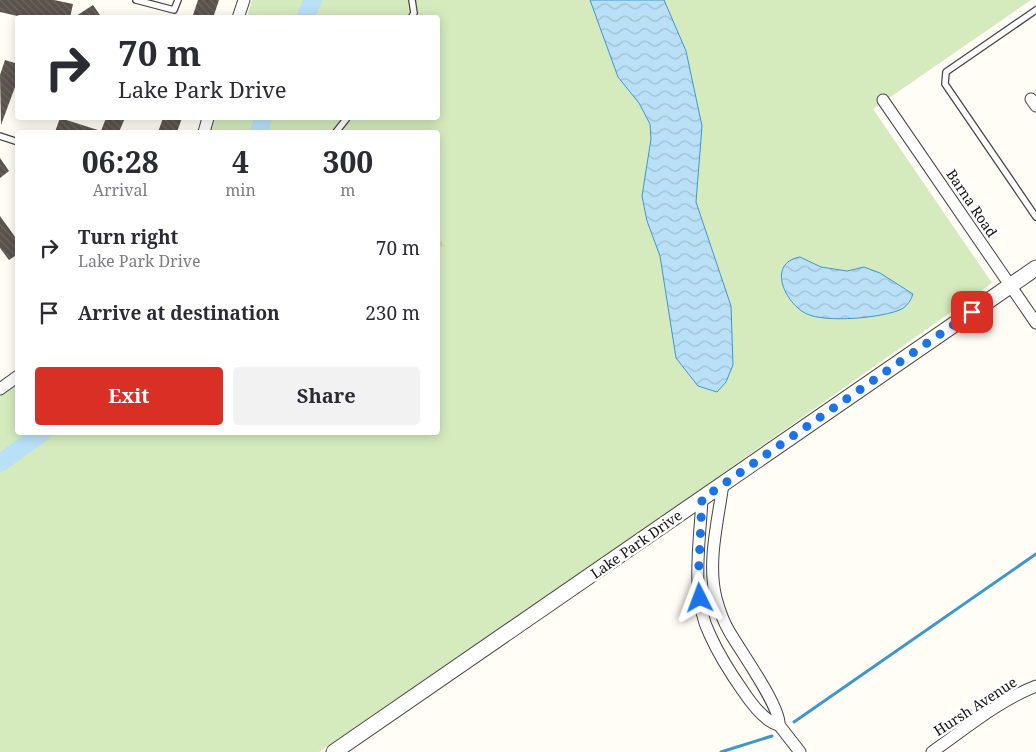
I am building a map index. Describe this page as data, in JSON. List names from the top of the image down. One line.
{"streets":{"street":["Barna Road","Lake Park Drive","Hursh Avenue"]},"crossings":[["Barna Road","Lake Park Drive"]],"page":{"turn":["70 m","Lake Park Drive"],"eta":["06:28","Arrival","4","min","300","m"],"list":[{"name":"Turn right","note":"Lake Park Drive","value":"70 m"},{"name":"Arrive at destination","value":"230 m"}],"buttons":["Exit","Share"]}}
